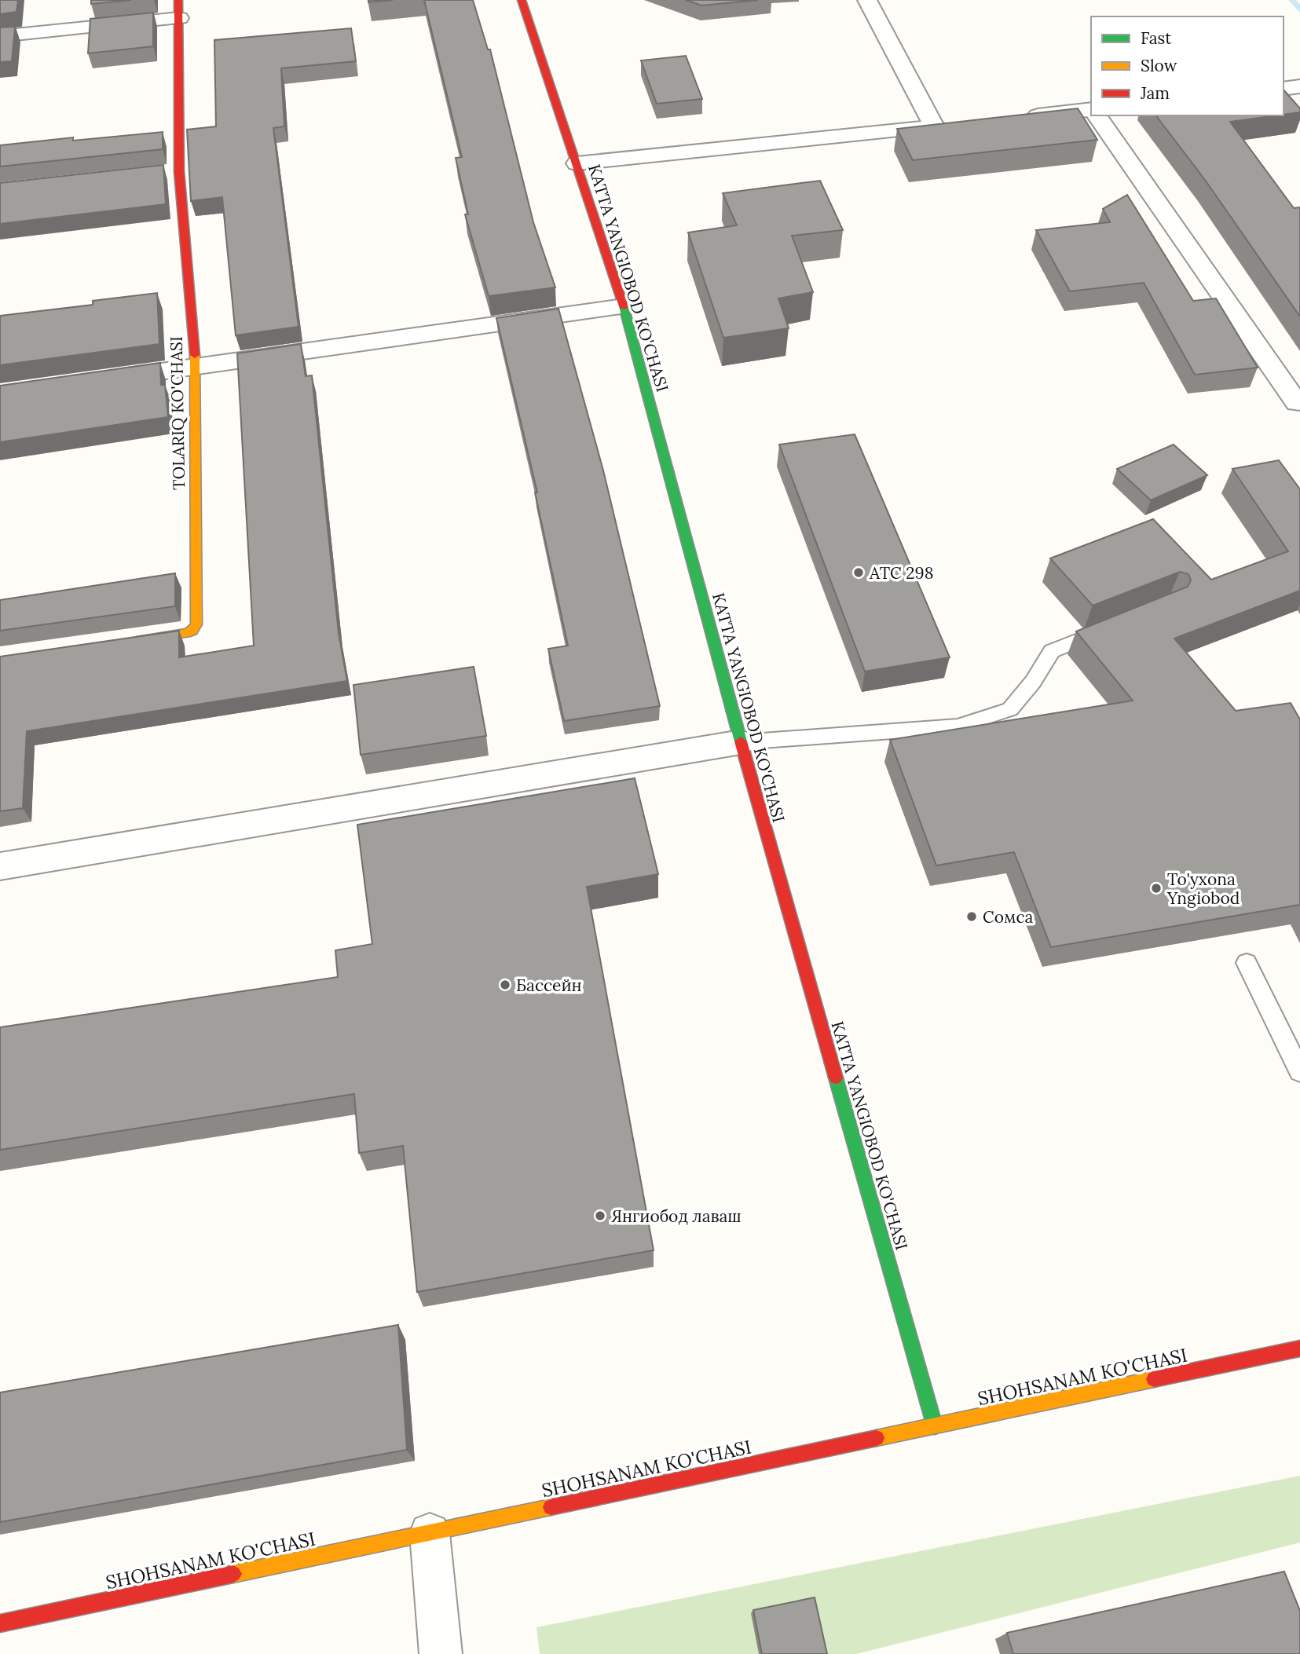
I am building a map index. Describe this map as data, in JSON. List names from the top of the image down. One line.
{"streets":{"street":["KATTA YANGIOBOD KO'CHASI","TOLARIQ KO'CHASI","SHOHSANAM KO'CHASI"]},"crossings":[["KATTA YANGIOBOD KO'CHASI","SHOHSANAM KO'CHASI"]],"places":["АТС 298","To'yxona Yngiobod","Сомса","Бассейн","Янгиобод лаваш"],"legend":["Fast","Slow","Jam"]}
